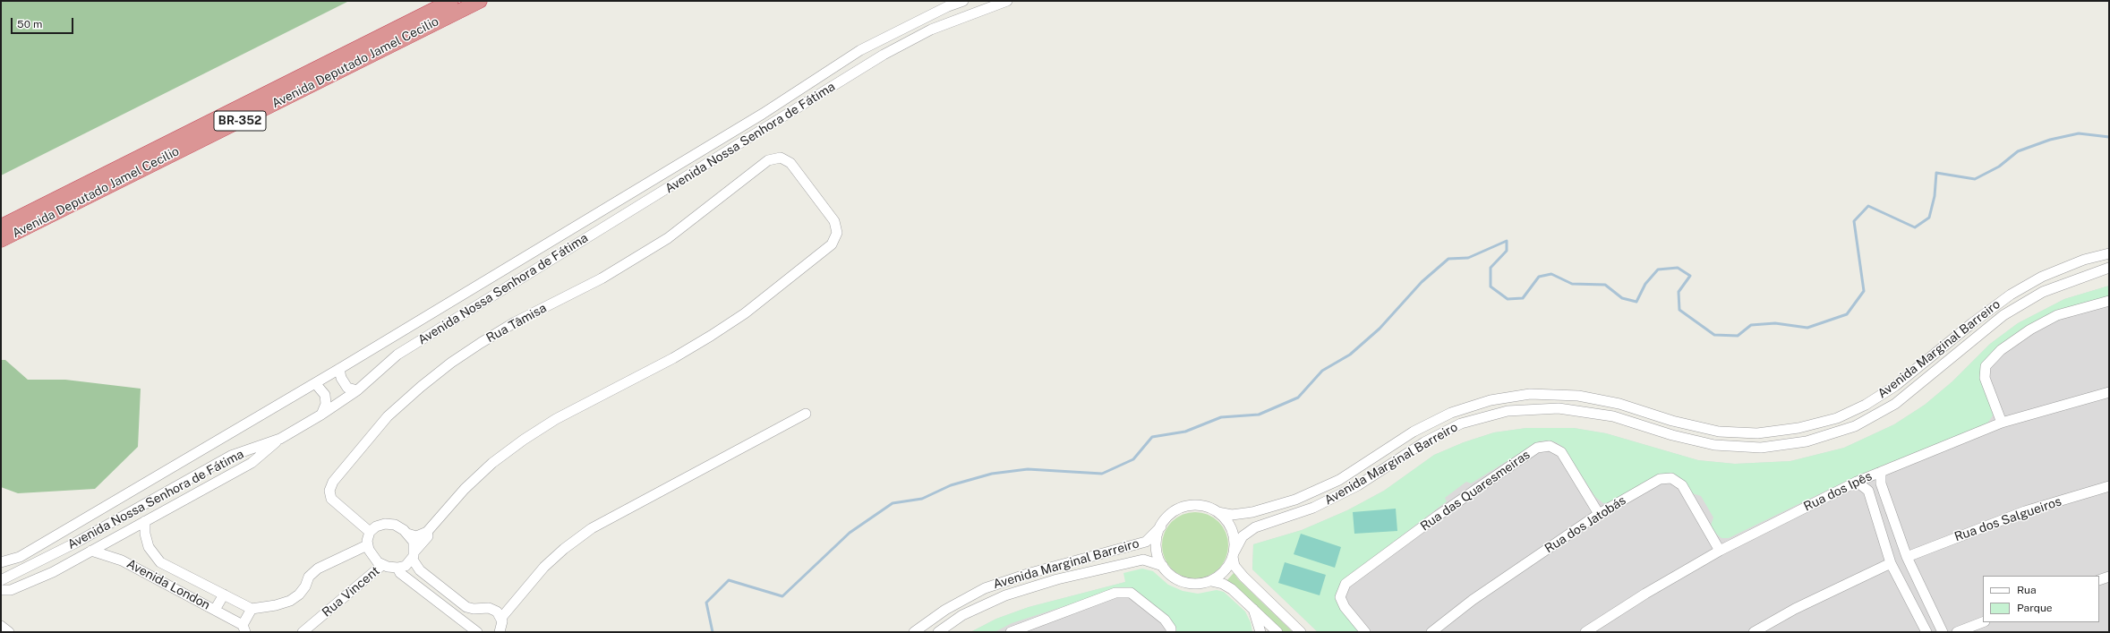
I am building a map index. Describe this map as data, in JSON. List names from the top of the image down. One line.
{"streets":{"highway":["Avenida Deputado Jamel Cecilio","BR-352"],"street":["Avenida Nossa Senhora de Fátima","Rua Tâmisa","Avenida Marginal Barreiro","Rua das Quaresmeiras","Rua dos Ipês","Rua dos Salgueiros","Rua dos Jatobás","Avenida London","Rua Vincent"]},"crossings":[["Rua Tâmisa","Rua Vincent"],["Rua das Quaresmeiras","Rua dos Jatobás"],["Rua dos Ipês","Rua dos Jatobás"]],"legend":["Rua","Parque"],"scale_bar":"50 m"}
